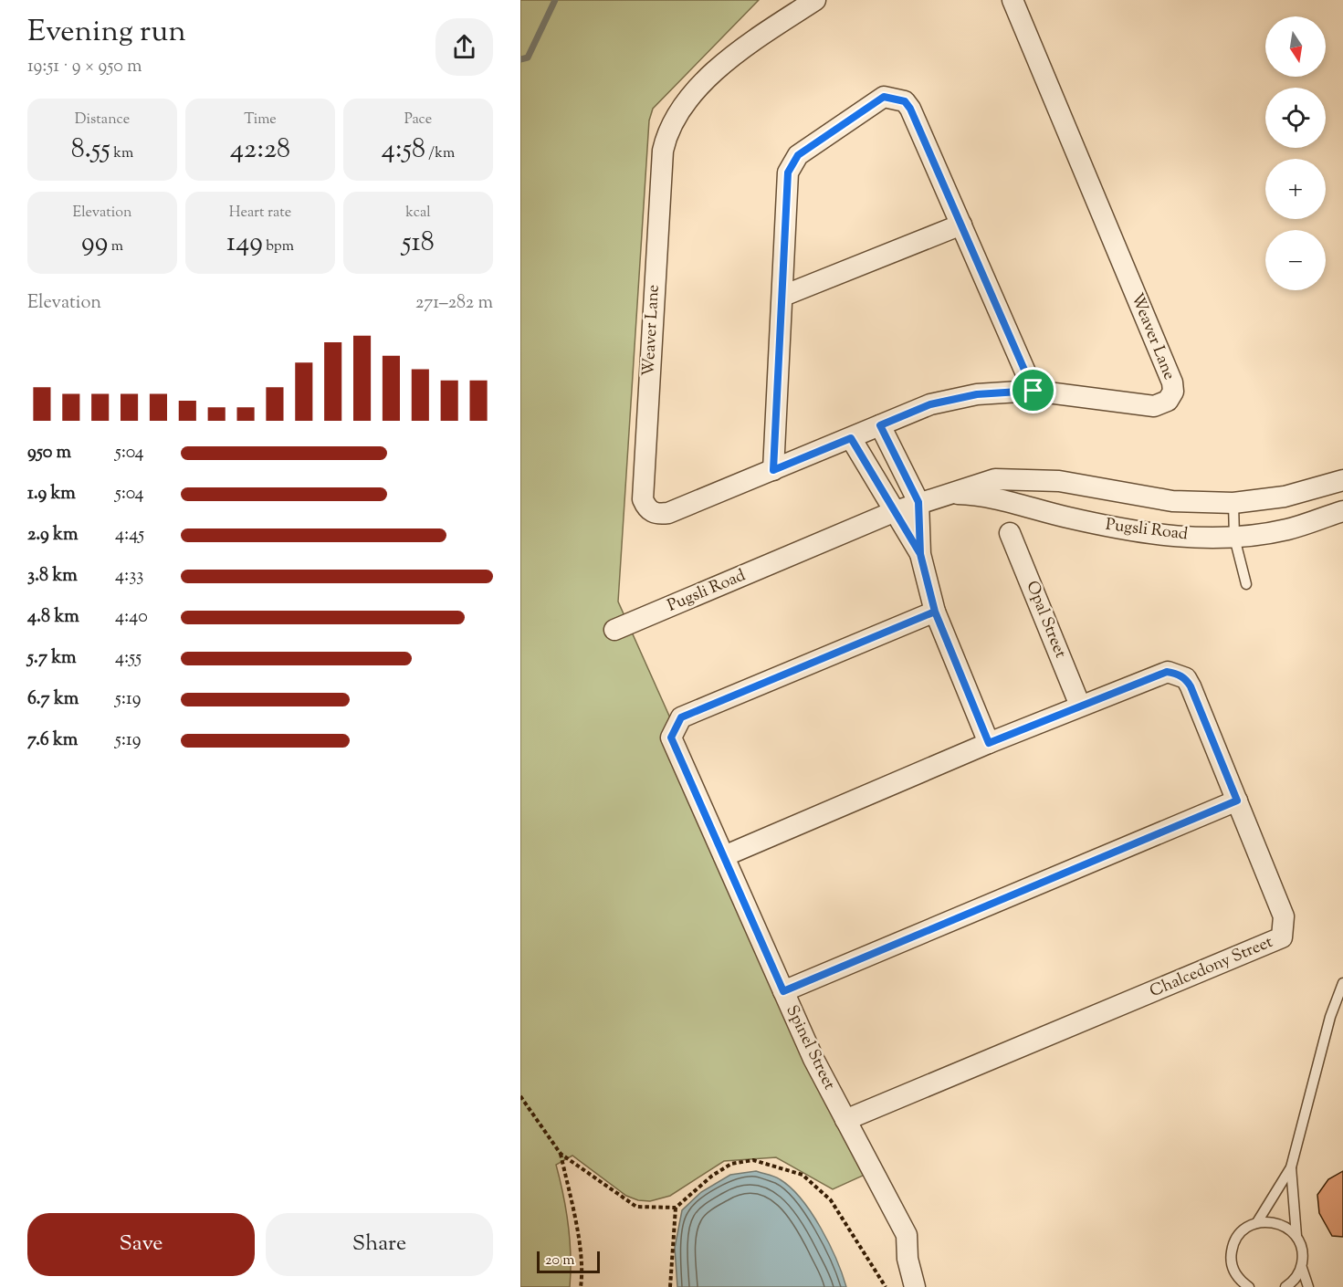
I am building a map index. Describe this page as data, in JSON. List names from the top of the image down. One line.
{"streets":{"street":["Weaver Lane","Pugsli Road","Opal Street","Chalcedony Street","Spinel Street"]},"crossings":[["Opal Street","Chalcedony Street"],["Chalcedony Street","Spinel Street"]],"scale_bar":"20 m","north":"bottom","page":{"heading":["Evening run","19:51 · 9 × 950 m"],"map_buttons":["+","−"],"stats":[["Distance","8.55 km"],["Time","42:28"],["Pace","4:58 /km"],["Elevation","99 m"],["Heart rate","149 bpm"],["kcal","518"]],"chart":["Elevation","271–282 m"],"list":[{"name":"950 m","note":"5:04"},{"name":"1.9 km","note":"5:04"},{"name":"2.9 km","note":"4:45"},{"name":"3.8 km","note":"4:33"},{"name":"4.8 km","note":"4:40"},{"name":"5.7 km","note":"4:55"},{"name":"6.7 km","note":"5:19"},{"name":"7.6 km","note":"5:19"}],"buttons":["Save","Share"],"scale":"20 m"}}
